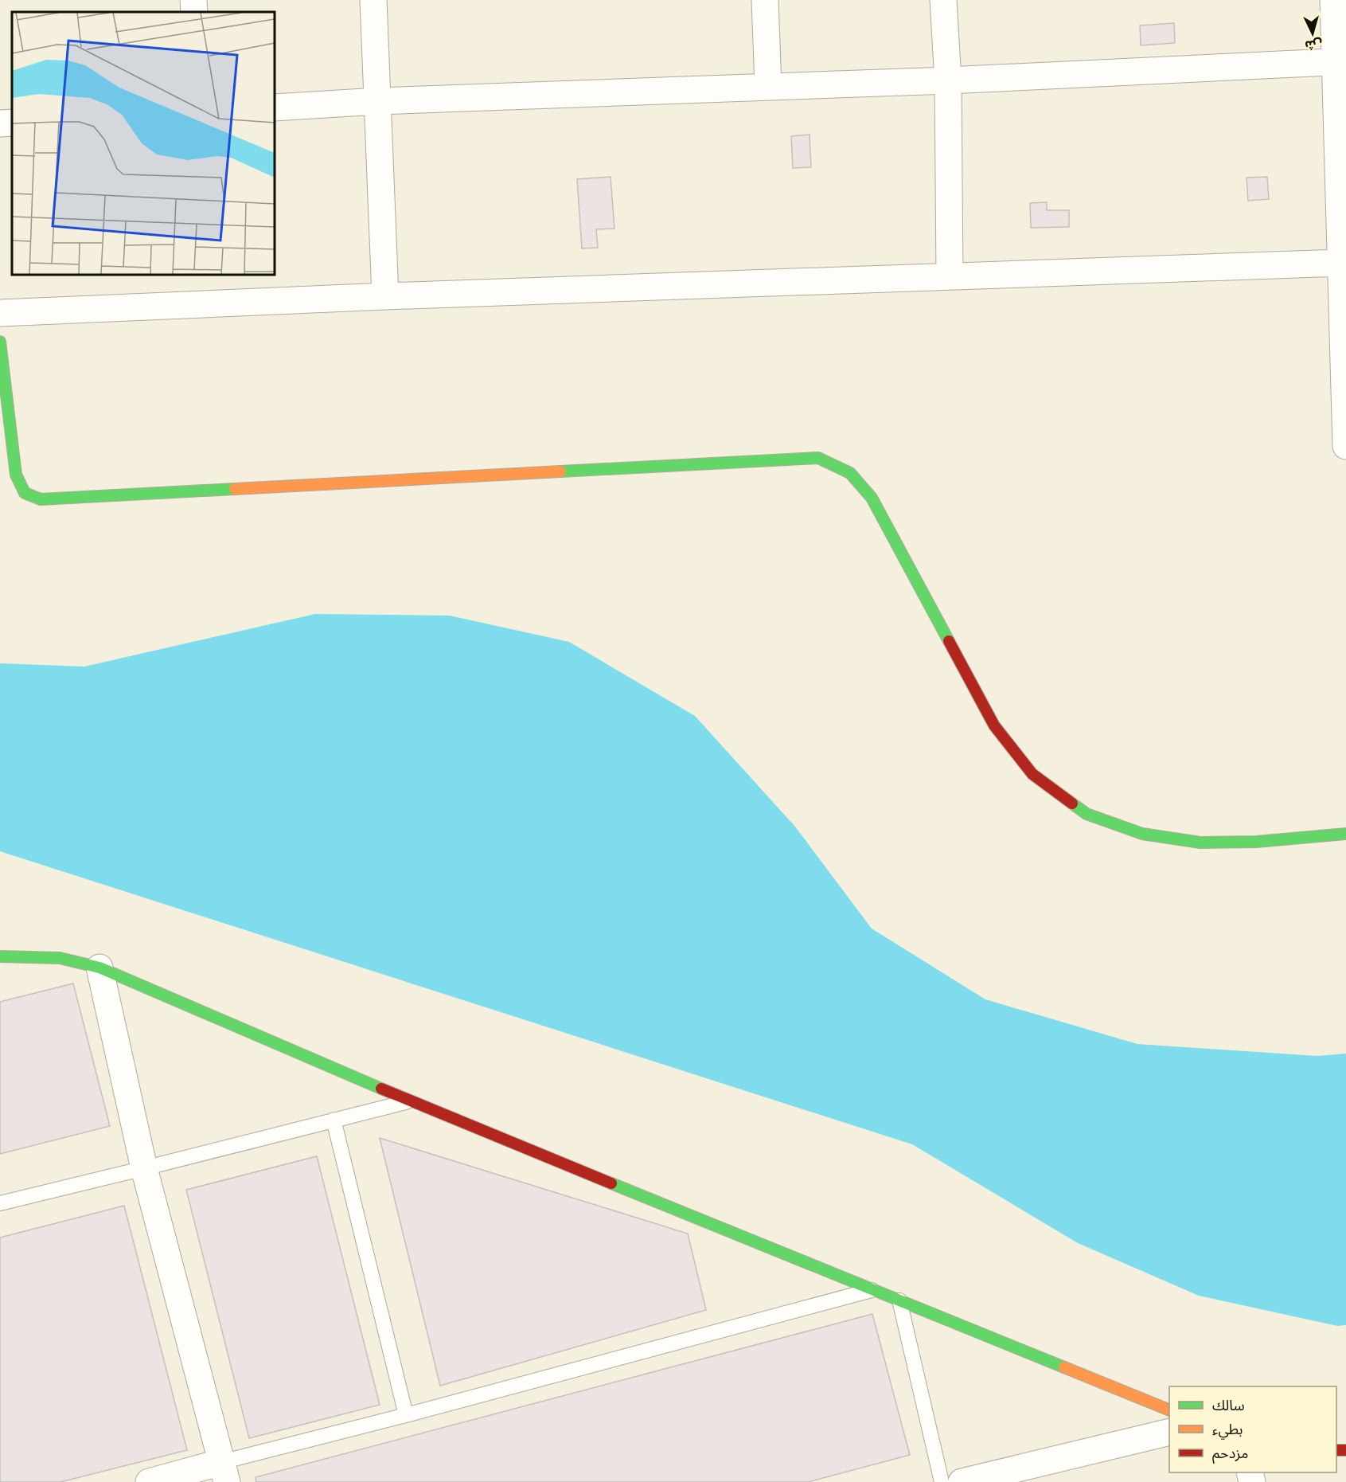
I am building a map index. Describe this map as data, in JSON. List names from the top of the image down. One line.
{"legend":["سالك","بطيء","مزدحم"],"north":"bottom"}
